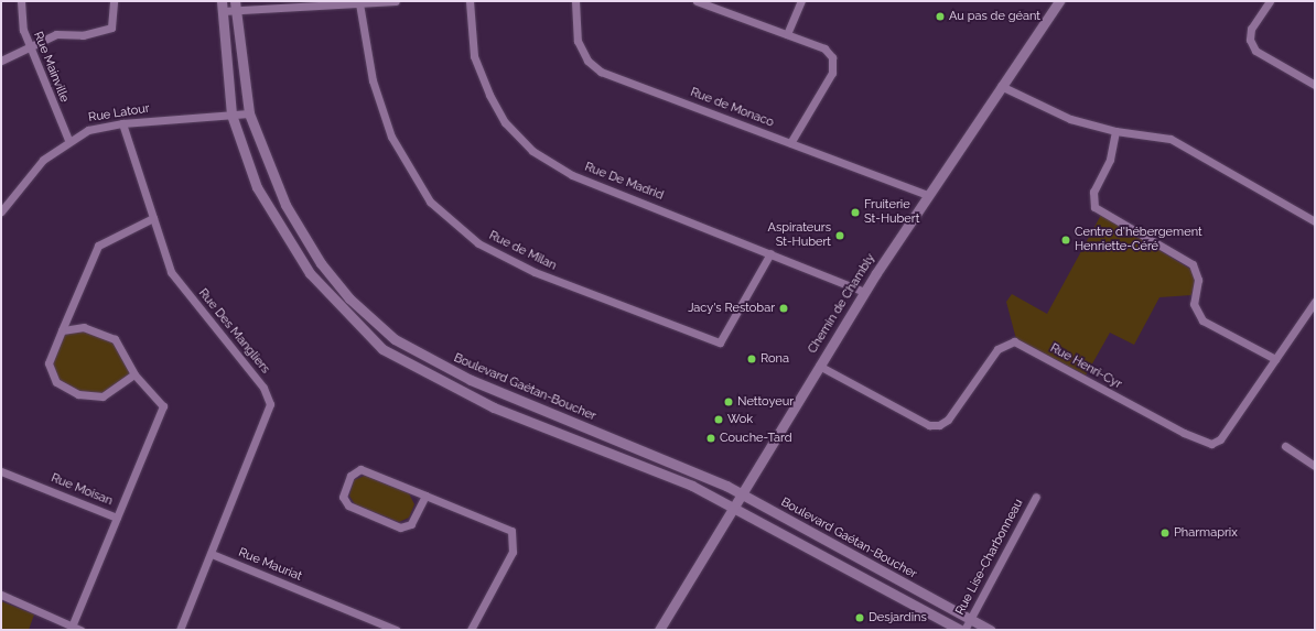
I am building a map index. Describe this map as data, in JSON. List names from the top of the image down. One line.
{"streets":{"street":["Rue Mainville","Rue de Monaco","Rue Latour","Rue De Madrid","Rue de Milan","Chemin de Chambly","Rue Des Mangliers","Rue Henri-Cyr","Boulevard Gaétan-Boucher","Rue Moisan","Rue Lise-Charbonneau","Rue Mauriat"]},"crossings":[["Rue Mainville","Rue Latour"],["Rue de Monaco","Chemin de Chambly"],["Rue Latour","Rue Des Mangliers"],["Rue Latour","Boulevard Gaétan-Boucher"],["Rue De Madrid","Rue de Milan"],["Rue De Madrid","Chemin de Chambly"],["Chemin de Chambly","Rue Henri-Cyr"],["Chemin de Chambly","Boulevard Gaétan-Boucher"],["Rue Des Mangliers","Rue Mauriat"],["Boulevard Gaétan-Boucher","Rue Lise-Charbonneau"]],"places":["Au pas de géant","Fruiterie St-Hubert","Aspirateurs St-Hubert","Centre d'hébergement Henriette-Céré","Jacy's Restobar","Rona","Nettoyeur","Wok","Couche-Tard","Pharmaprix","Desjardins"]}
